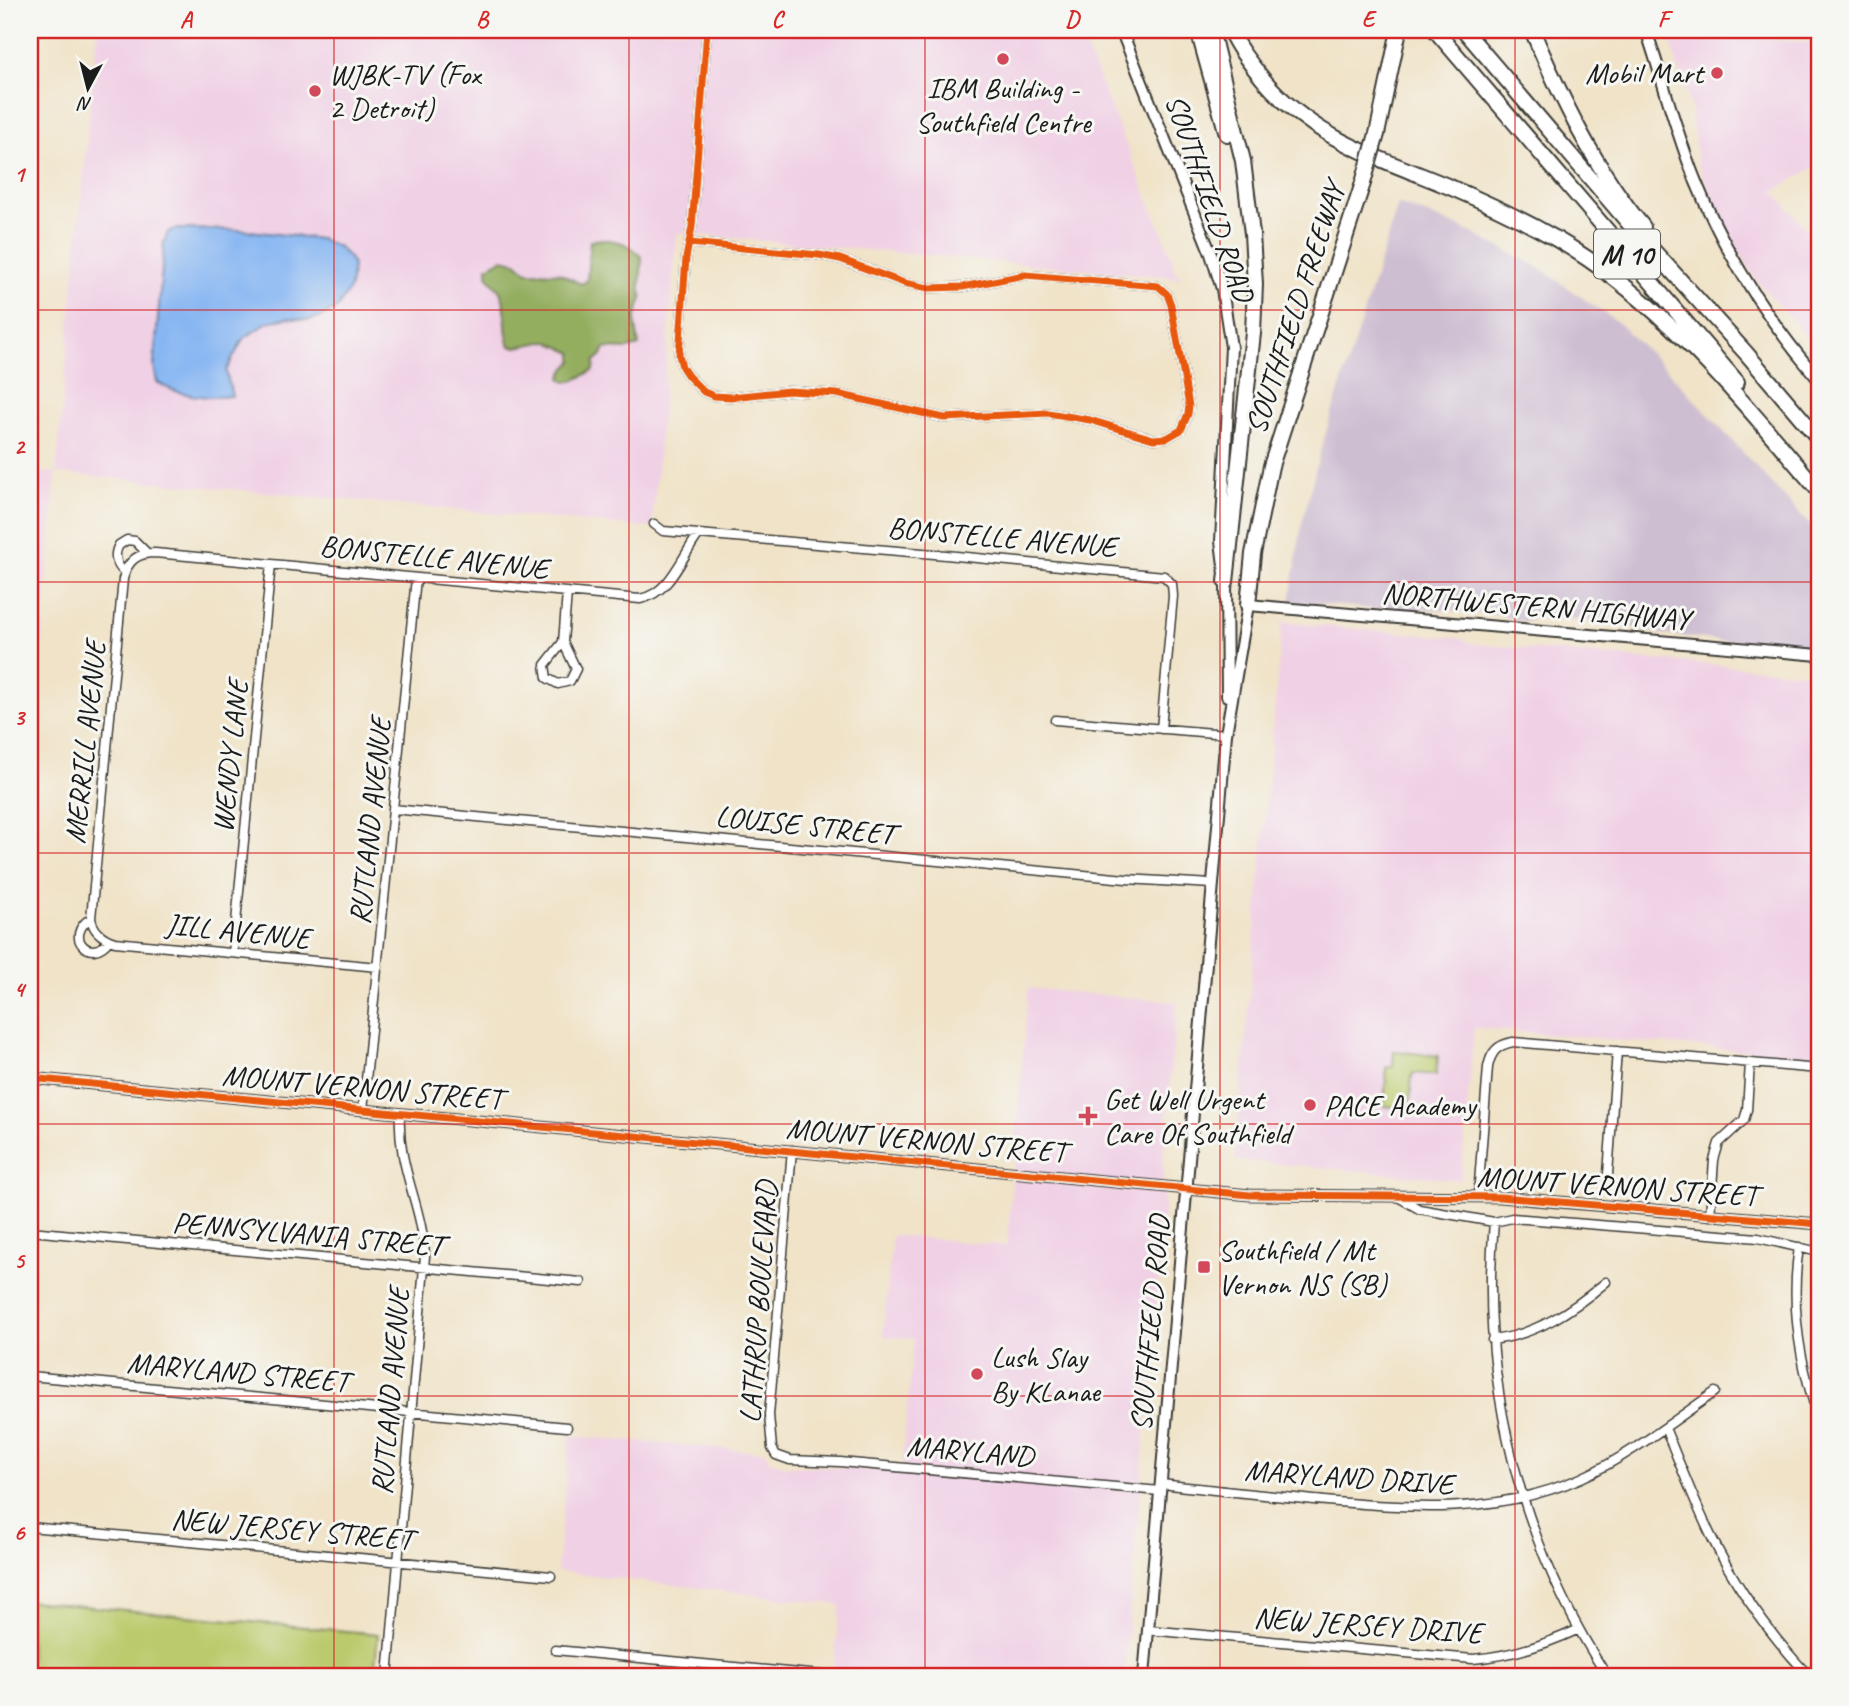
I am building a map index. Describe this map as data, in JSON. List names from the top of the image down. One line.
{"streets":{"highway":["M 10","SOUTHFIELD FREEWAY"],"main road":["SOUTHFIELD ROAD","NORTHWESTERN HIGHWAY"],"street":["BONSTELLE AVENUE","MERRILL AVENUE","WENDY LANE","RUTLAND AVENUE","LOUISE STREET","JILL AVENUE","MOUNT VERNON STREET","PENNSYLVANIA STREET","LATHRUP BOULEVARD","MARYLAND STREET","MARYLAND","MARYLAND DRIVE","NEW JERSEY STREET","NEW JERSEY DRIVE"]},"crossings":[["SOUTHFIELD ROAD","SOUTHFIELD FREEWAY"],["SOUTHFIELD ROAD","NORTHWESTERN HIGHWAY"],["SOUTHFIELD ROAD","LOUISE STREET"],["SOUTHFIELD ROAD","MOUNT VERNON STREET"],["SOUTHFIELD ROAD","MARYLAND"],["SOUTHFIELD ROAD","MARYLAND DRIVE"],["SOUTHFIELD ROAD","NEW JERSEY DRIVE"],["SOUTHFIELD FREEWAY","NORTHWESTERN HIGHWAY"],["BONSTELLE AVENUE","MERRILL AVENUE"],["BONSTELLE AVENUE","WENDY LANE"],["BONSTELLE AVENUE","RUTLAND AVENUE"],["MERRILL AVENUE","JILL AVENUE"],["WENDY LANE","JILL AVENUE"],["RUTLAND AVENUE","LOUISE STREET"],["RUTLAND AVENUE","JILL AVENUE"],["RUTLAND AVENUE","MOUNT VERNON STREET"],["RUTLAND AVENUE","PENNSYLVANIA STREET"],["RUTLAND AVENUE","MARYLAND STREET"],["RUTLAND AVENUE","NEW JERSEY STREET"],["MOUNT VERNON STREET","LATHRUP BOULEVARD"],["LATHRUP BOULEVARD","MARYLAND"],["MARYLAND","MARYLAND DRIVE"]],"places":{"other":["IBM Building - Southfield Centre","Mobil Mart","WJBK-TV (Fox 2 Detroit)","PACE Academy","Lush Slay By KLanae"],"health":["Get Well Urgent Care Of Southfield"],"transit":["Southfield / Mt Vernon NS (SB)"]},"north":"bottom","grid":{"columns":["A","B","C","D","E","F"],"rows":["1","2","3","4","5","6"]}}
